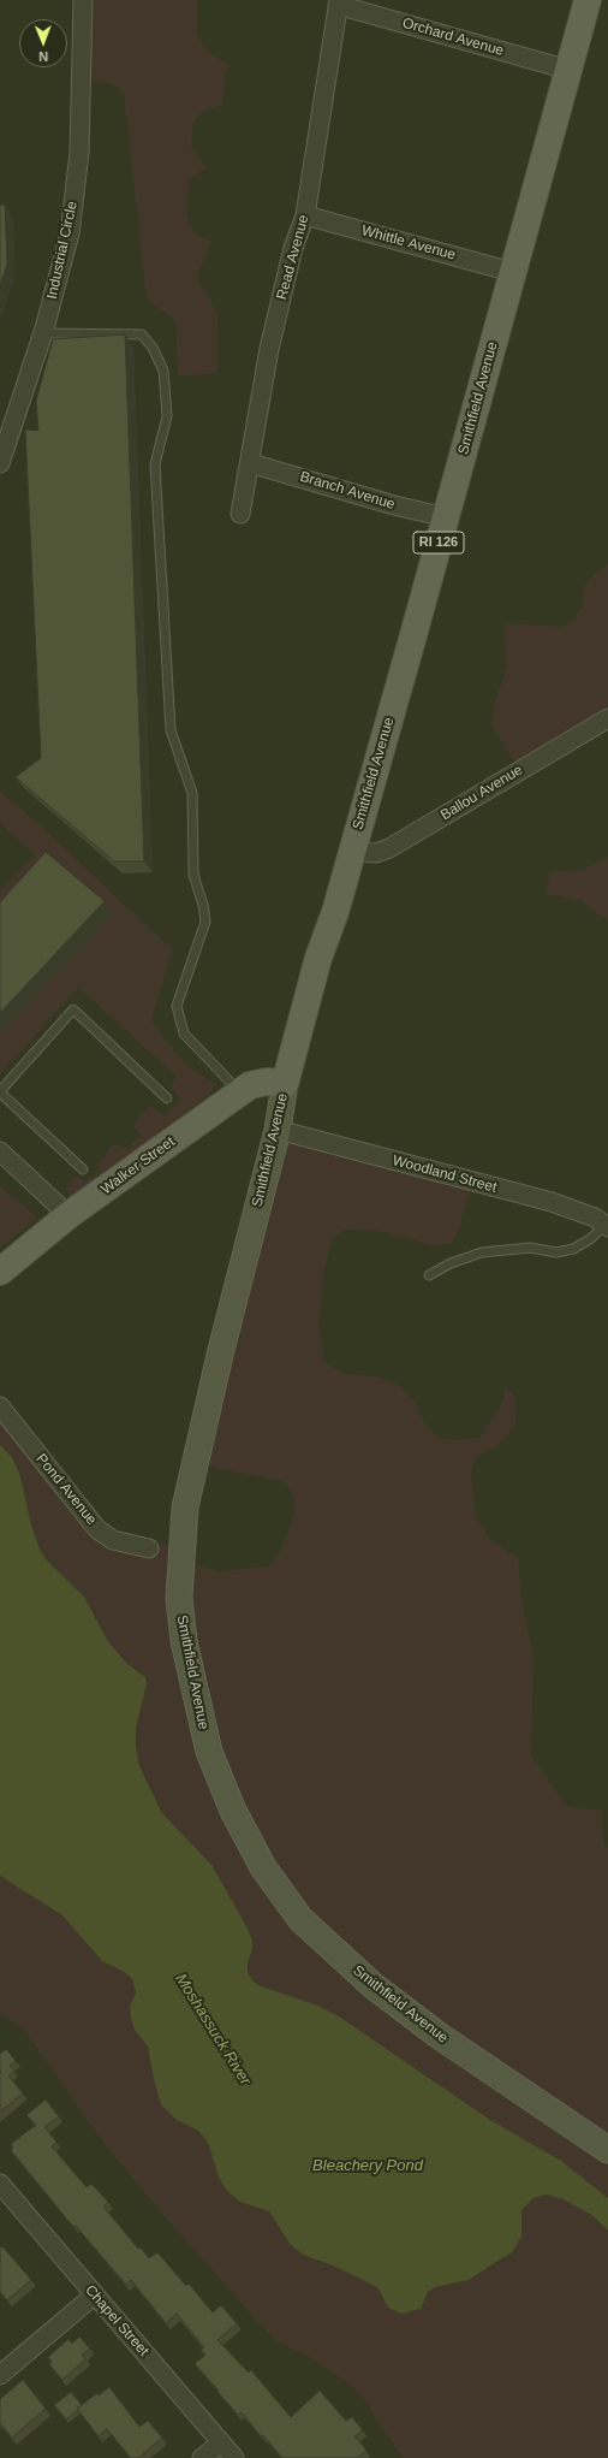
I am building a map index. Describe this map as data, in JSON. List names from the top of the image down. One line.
{"streets":{"main road":["Smithfield Avenue","RI 126","Walker Street"],"street":["Orchard Avenue","Whittle Avenue","Industrial Circle","Read Avenue","Branch Avenue","Ballou Avenue","Woodland Street","Pond Avenue","Chapel Street"]},"crossings":[["Orchard Avenue","Read Avenue"],["Orchard Avenue","Smithfield Avenue"],["Whittle Avenue","Read Avenue"],["Whittle Avenue","Smithfield Avenue"],["Read Avenue","Branch Avenue"],["Smithfield Avenue","Branch Avenue"],["Smithfield Avenue","Ballou Avenue"],["Smithfield Avenue","Walker Street"],["Smithfield Avenue","Woodland Street"]],"water":["Moshassuck River","Bleachery Pond"],"north":"bottom"}
